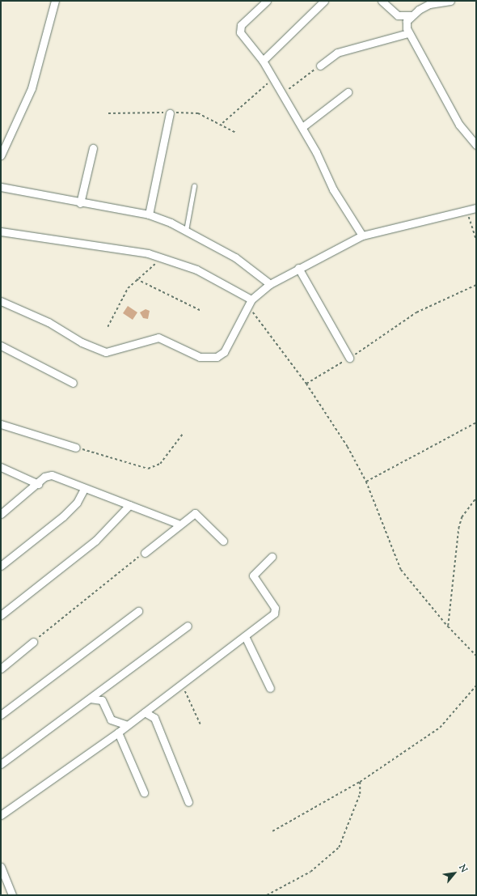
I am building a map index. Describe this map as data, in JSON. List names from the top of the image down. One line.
{"north":"top right"}
